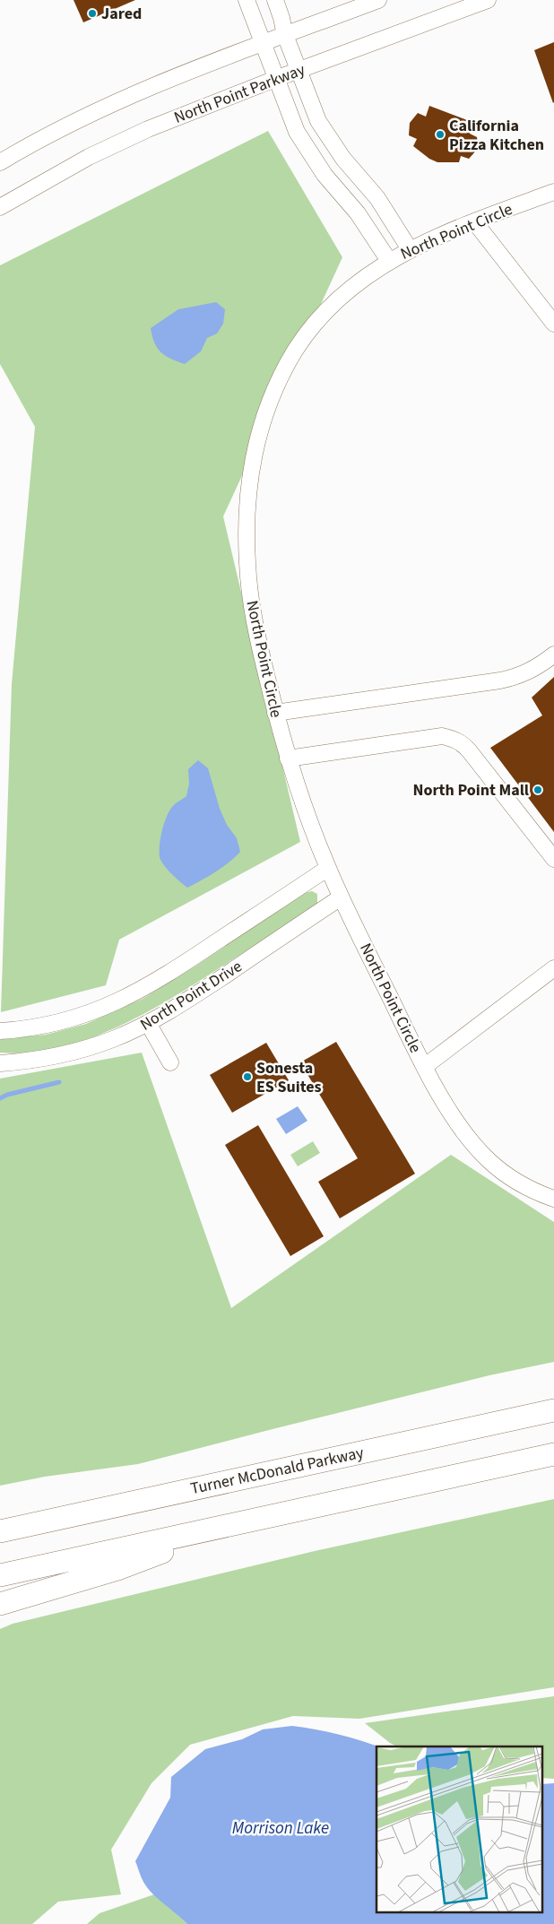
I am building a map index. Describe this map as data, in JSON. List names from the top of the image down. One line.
{"streets":{"highway":["Turner McDonald Parkway"],"street":["North Point Parkway","North Point Circle","North Point Drive"]},"crossings":[["North Point Circle","North Point Drive"]],"water":["Morrison Lake"],"places":["Jared","California Pizza Kitchen","North Point Mall","Sonesta ES Suites"]}
